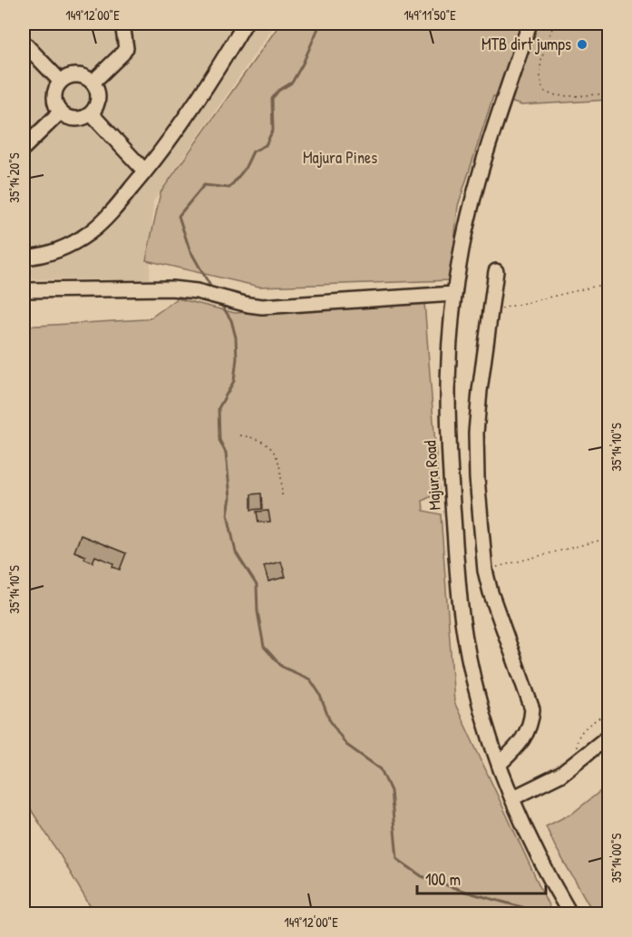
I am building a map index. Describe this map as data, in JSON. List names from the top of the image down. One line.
{"streets":{"street":["Majura Road"]},"parks":["Majura Pines"],"places":["MTB dirt jumps"],"scale_bar":"100 m","coordinates":["149°12'00\"E","149°11'50\"E","35°14'20\"S","35°14'10\"S","35°14'00\"S"]}
